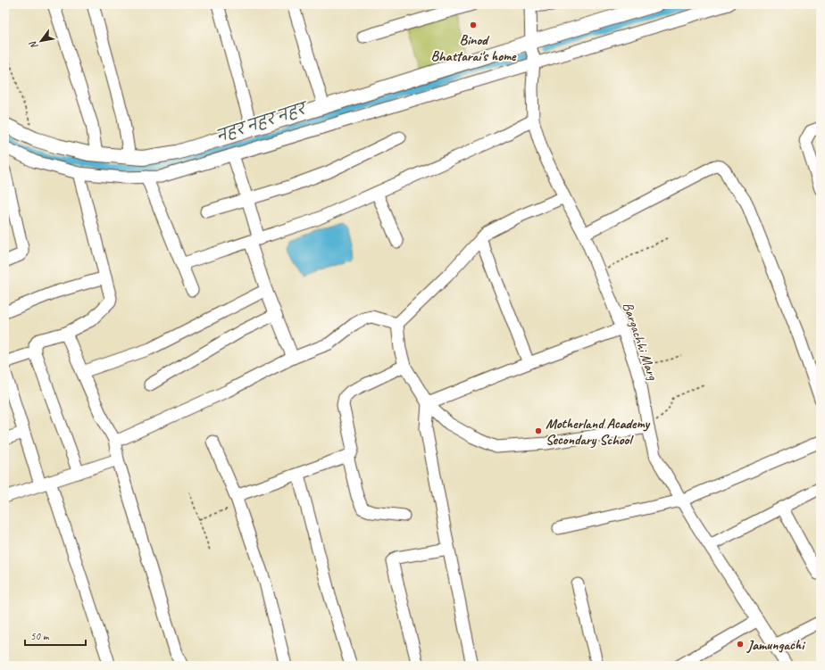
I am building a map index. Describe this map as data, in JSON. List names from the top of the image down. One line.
{"streets":{"street":["Bargachhi Marg"]},"water":["नहर नहर नहर"],"places":["Binod Bhattarai's home","Motherland Academy Secondary School","Jamungachi"],"scale_bar":"50 m","north":"bottom left"}
